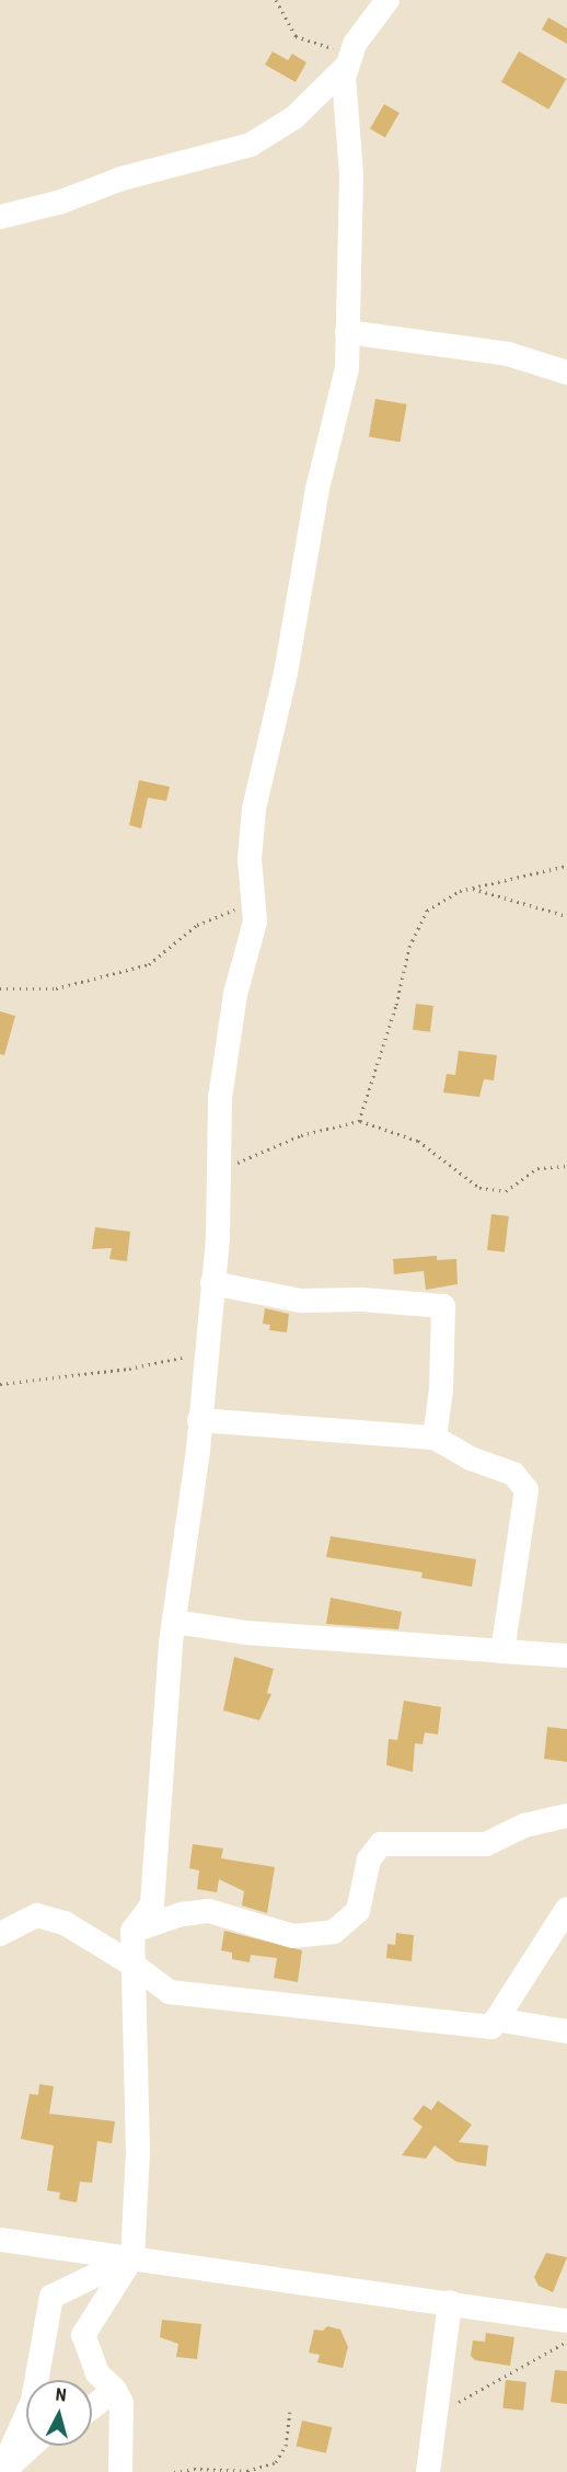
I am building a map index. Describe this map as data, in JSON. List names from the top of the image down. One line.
{"north":"top"}
